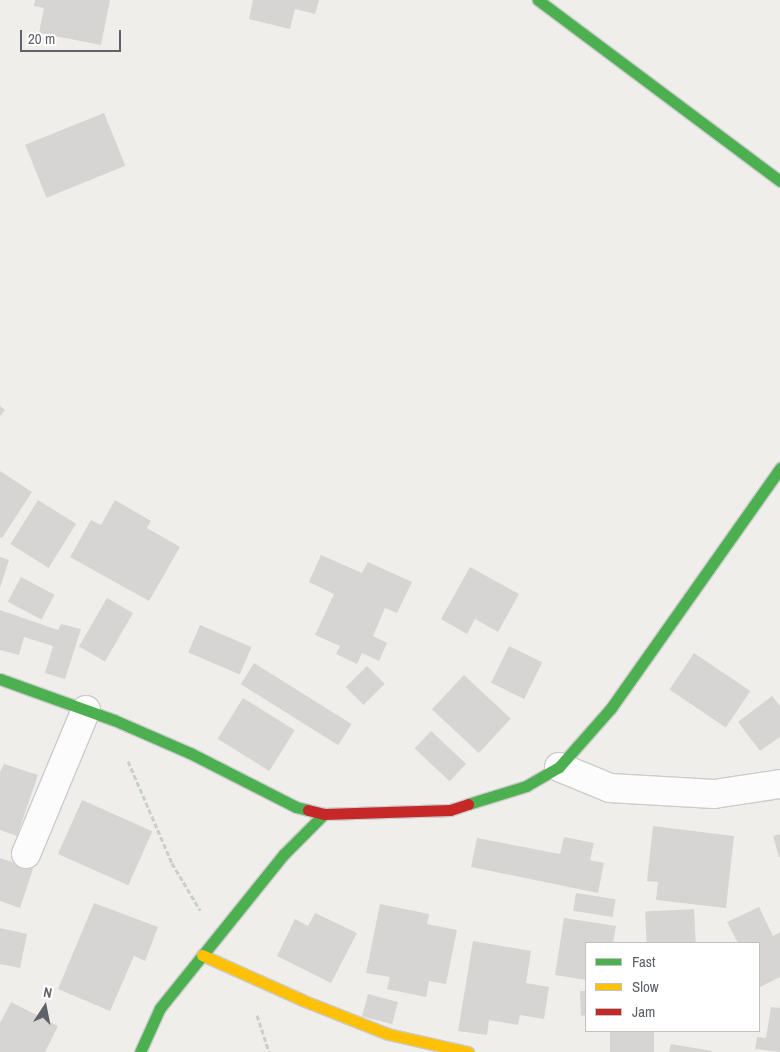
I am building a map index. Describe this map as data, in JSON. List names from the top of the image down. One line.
{"legend":["Fast","Slow","Jam"],"scale_bar":"20 m","north":"top"}
